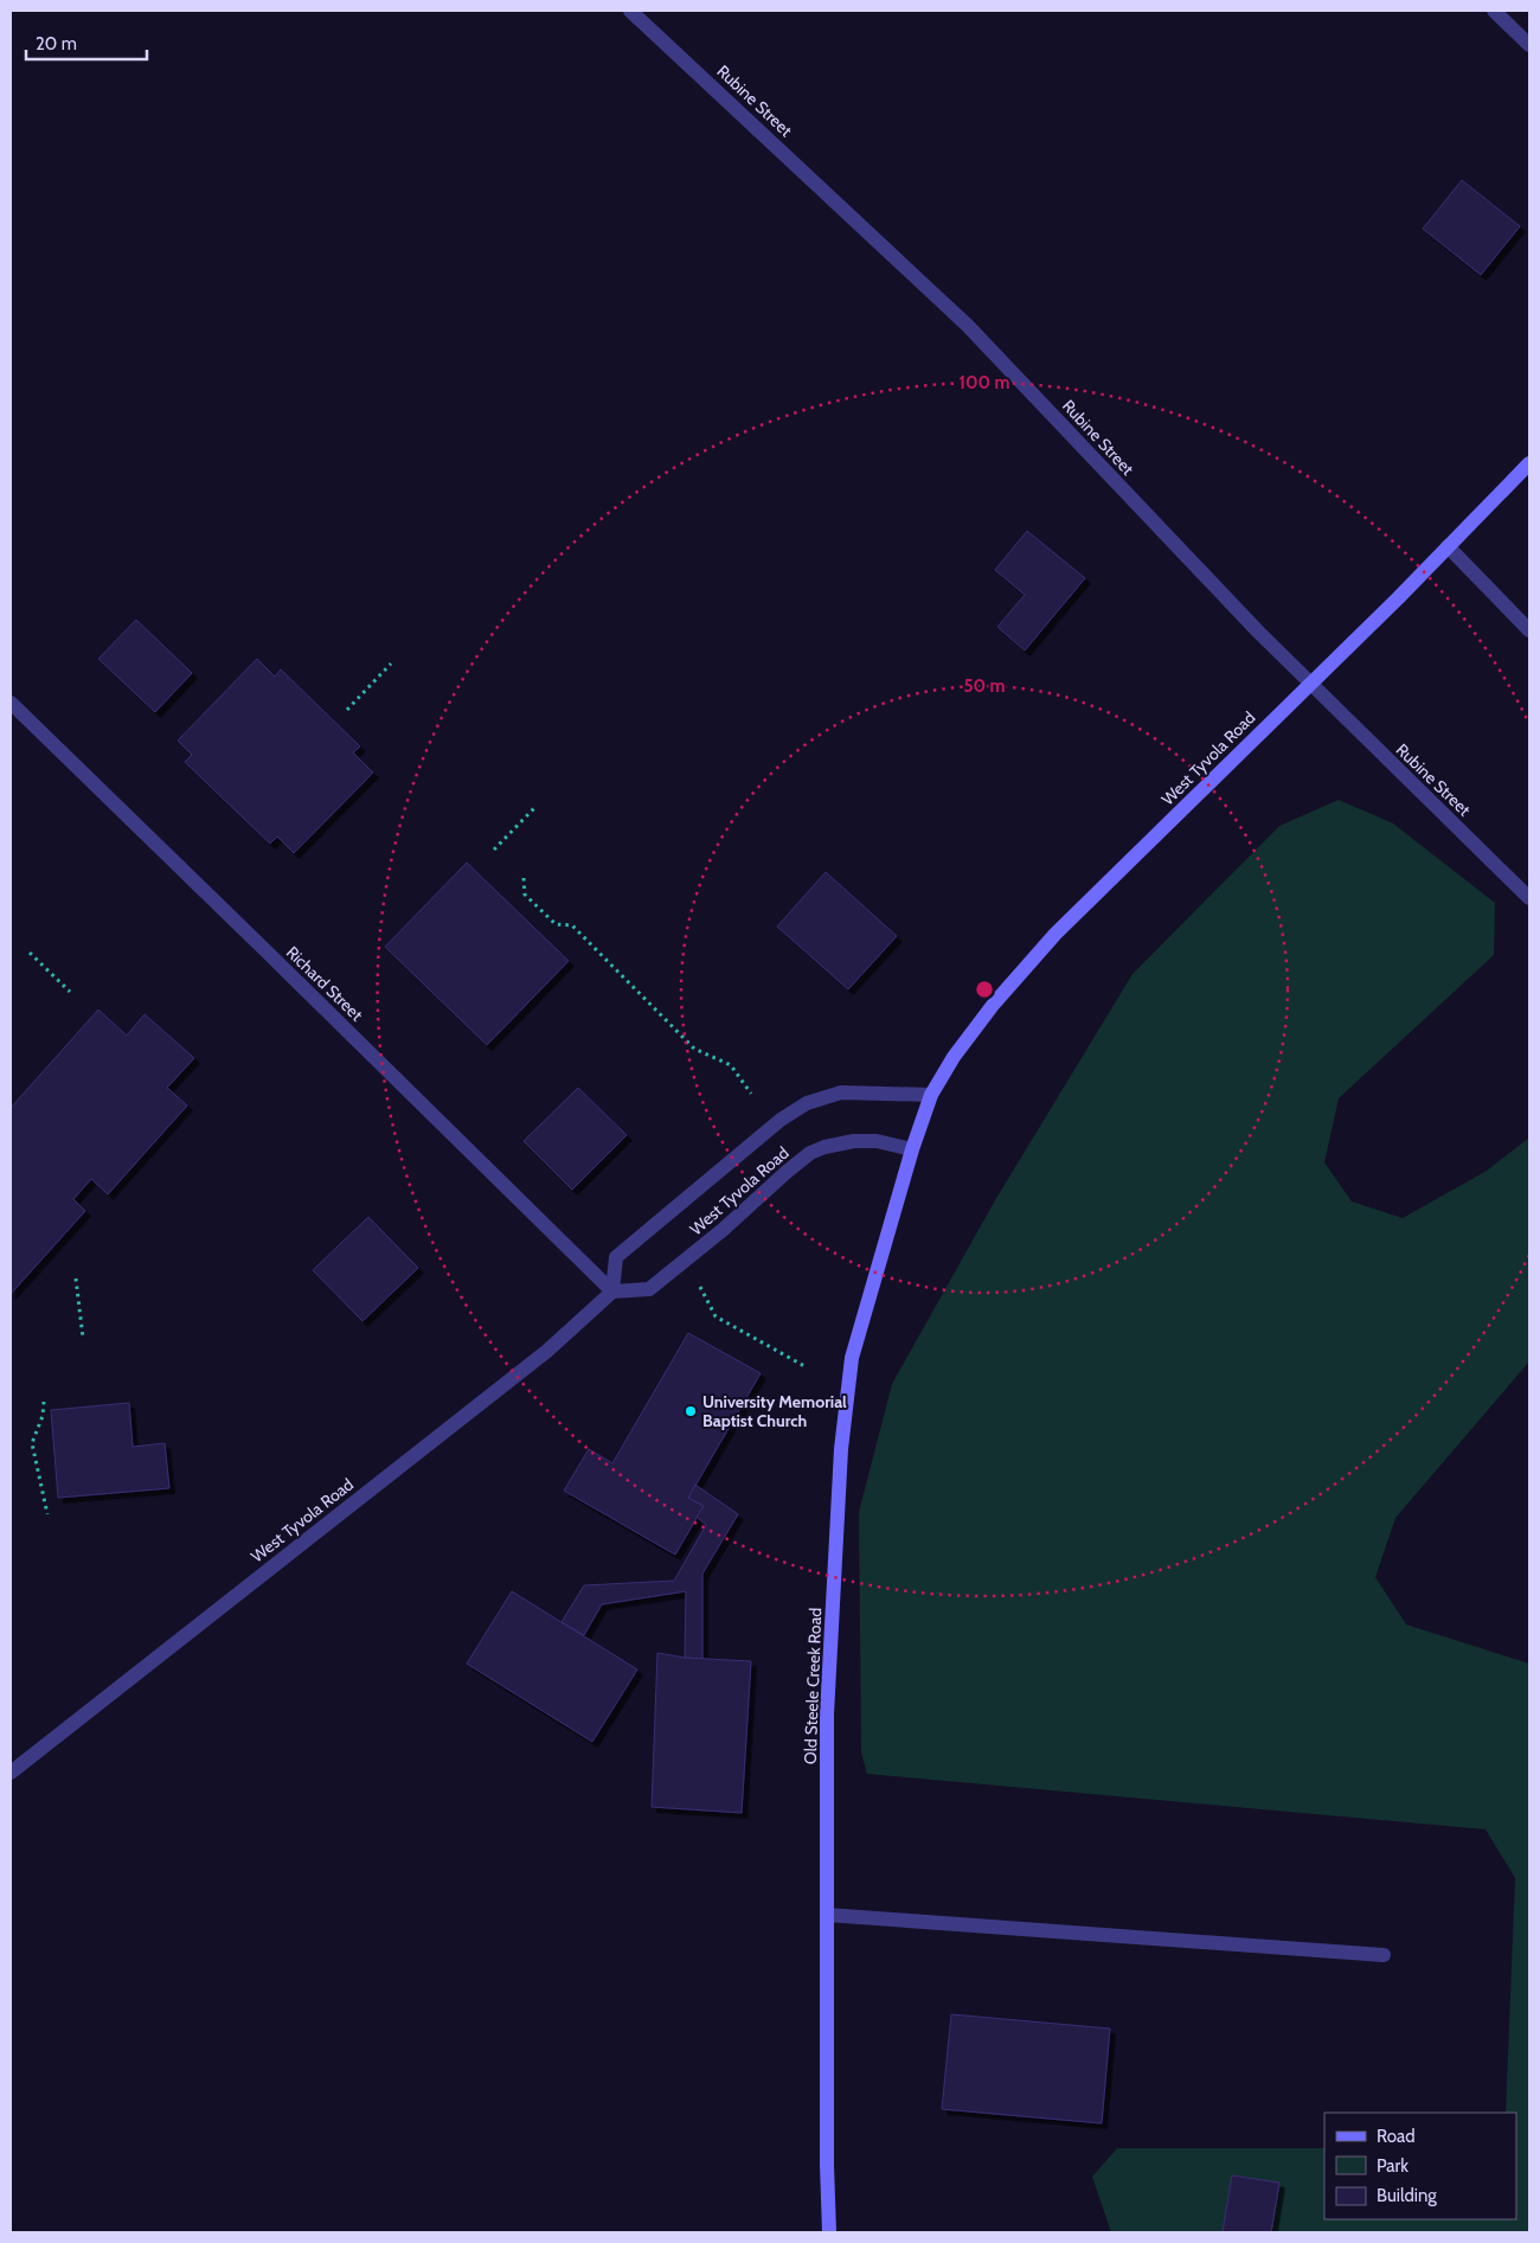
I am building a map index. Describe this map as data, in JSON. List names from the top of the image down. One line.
{"streets":{"main road":["West Tyvola Road","Old Steele Creek Road"],"street":["Rubine Street","Richard Street"]},"crossings":[["Rubine Street","West Tyvola Road"],["West Tyvola Road","Richard Street"],["West Tyvola Road","Old Steele Creek Road"]],"places":["University Memorial Baptist Church"],"legend":["Road","Park","Building"],"scale_bar":"20 m","rings":["100 m","50 m"]}
